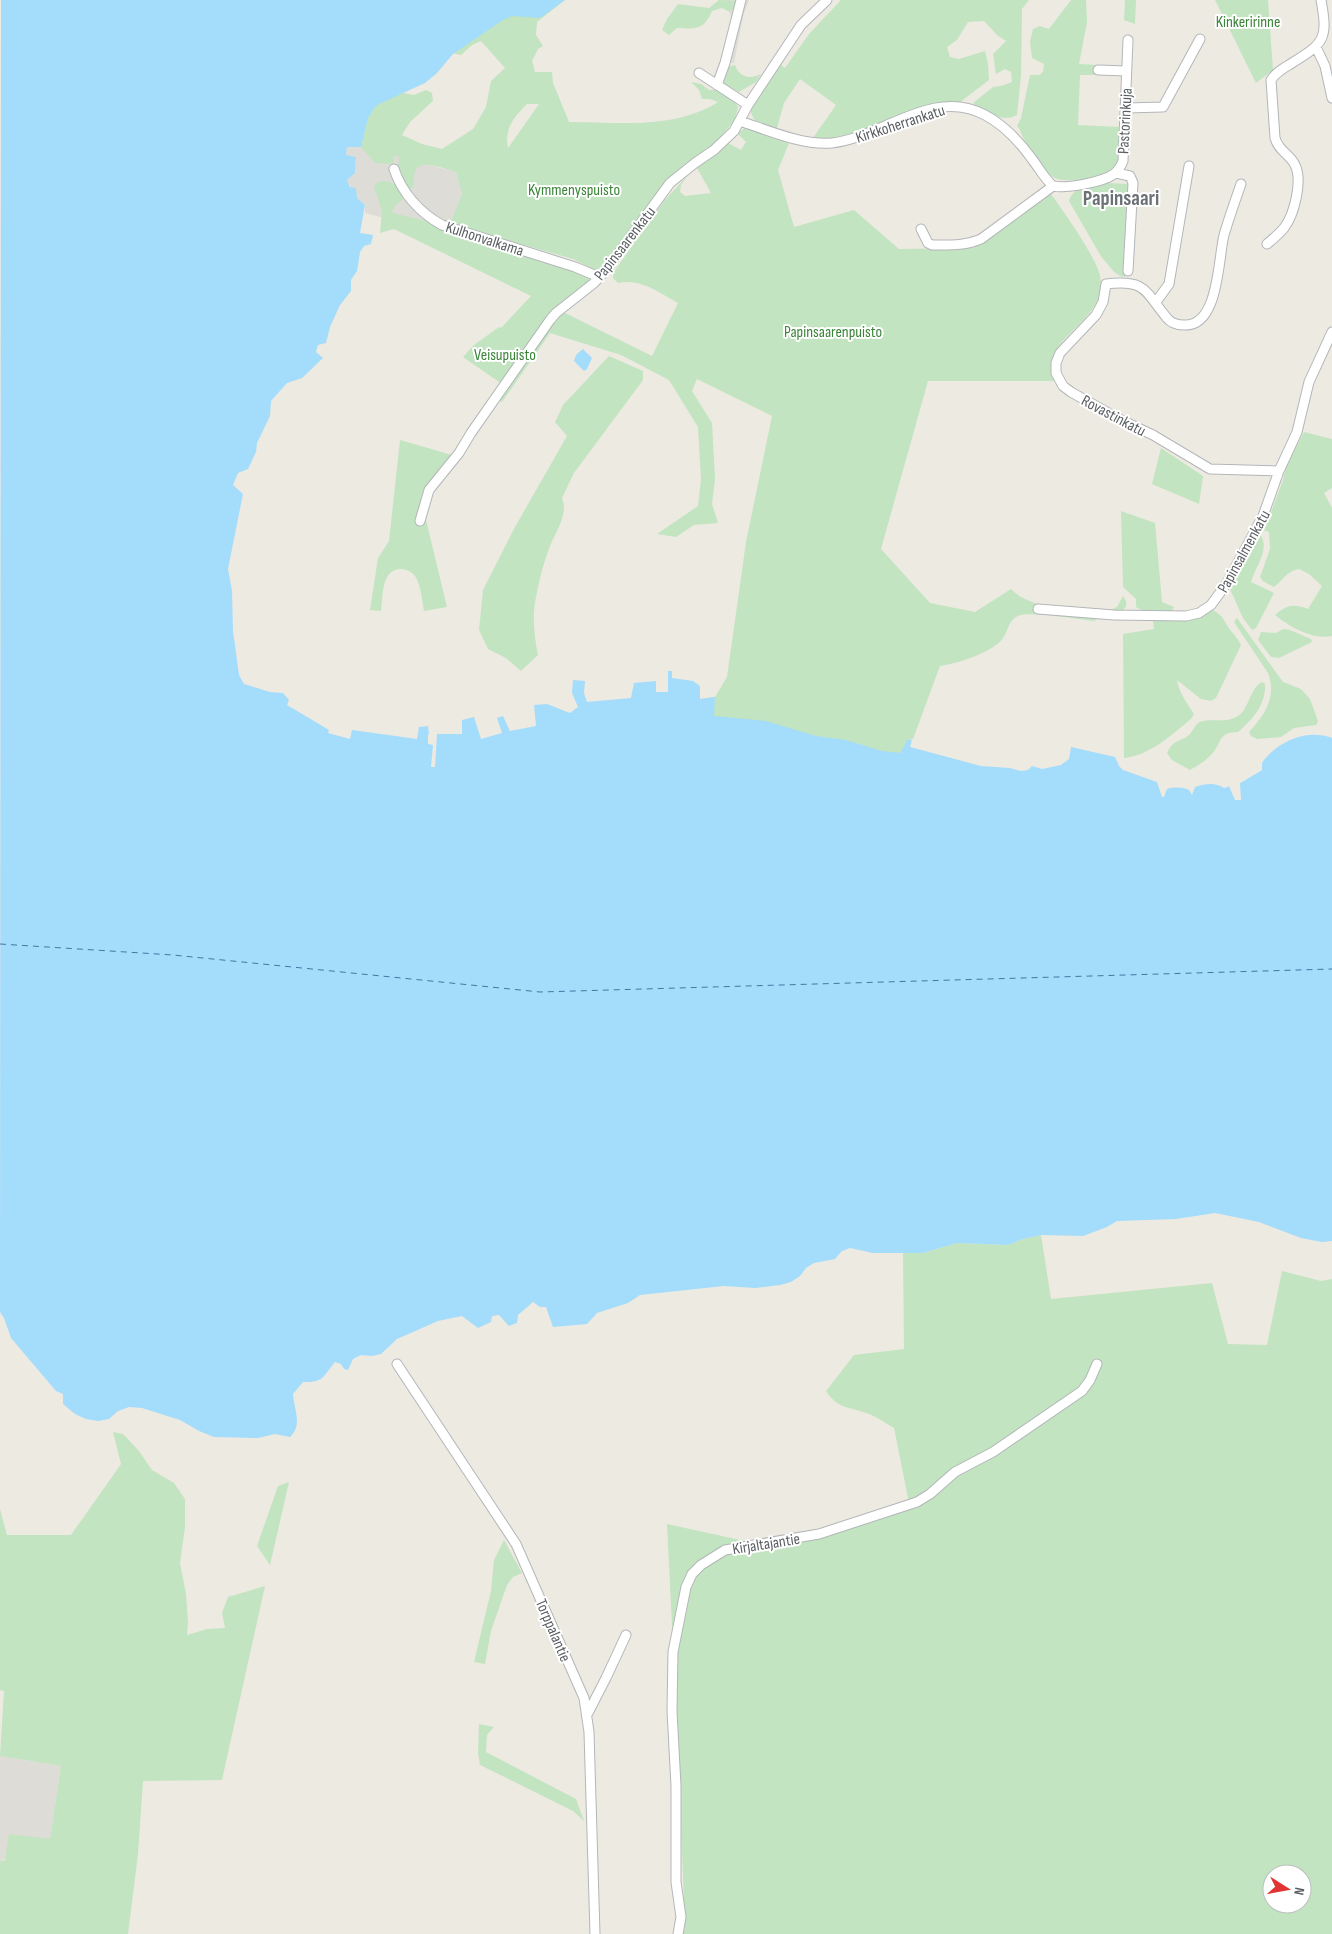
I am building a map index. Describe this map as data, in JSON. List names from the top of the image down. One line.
{"streets":{"street":["Pastorinkuja","Kirkkoherrankatu","Kulhonvalkama","Papinsaarenkatu","Rovastinkatu","Papinsalmenkatu","Kirjaltajantie","Torppalantie"]},"crossings":[["Pastorinkuja","Kirkkoherrankatu"],["Kirkkoherrankatu","Papinsaarenkatu"],["Kulhonvalkama","Papinsaarenkatu"],["Rovastinkatu","Papinsalmenkatu"]],"districts":["Papinsaari"],"parks":["Kinkeririnne","Kymmenyspuisto","Papinsaarenpuisto","Veisupuisto"],"north":"right"}
